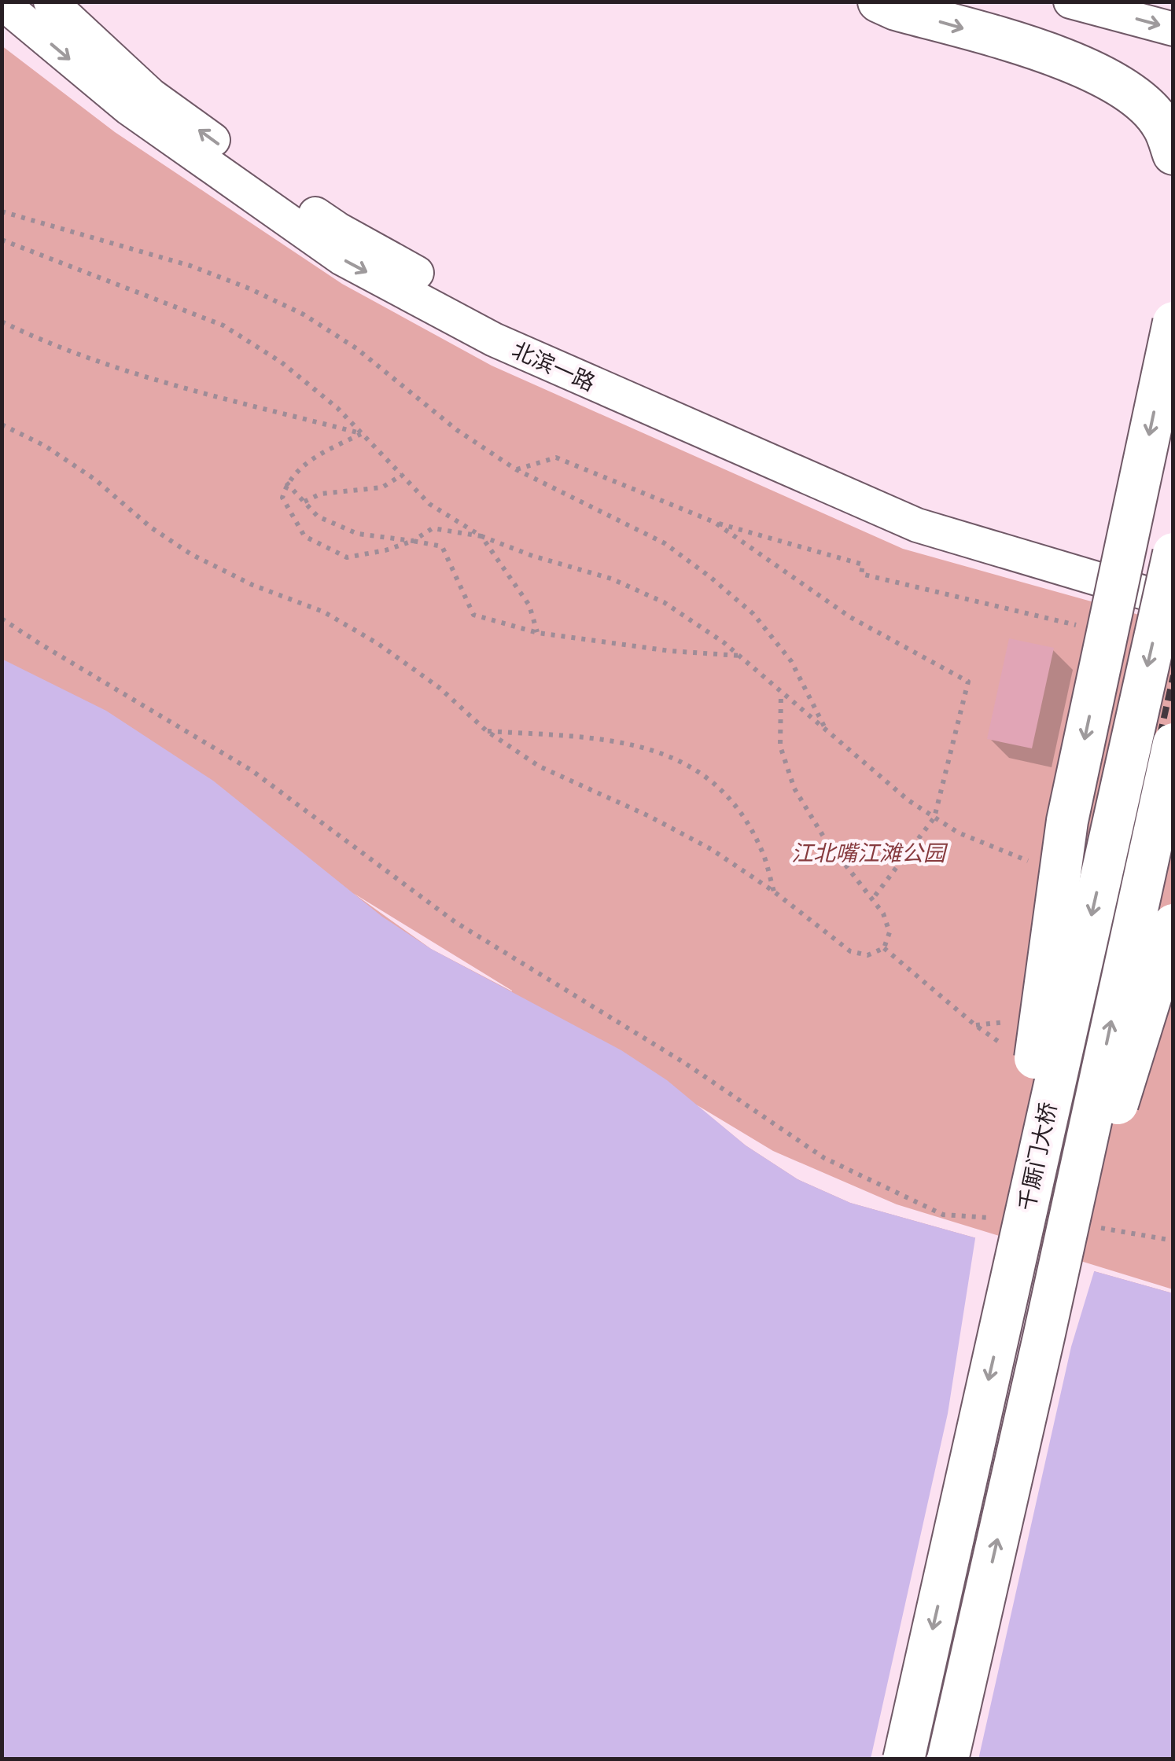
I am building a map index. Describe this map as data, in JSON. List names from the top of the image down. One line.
{"streets":{"main road":["千厮门大桥"],"street":["北滨一路"]},"parks":["江北嘴江滩公园"]}
